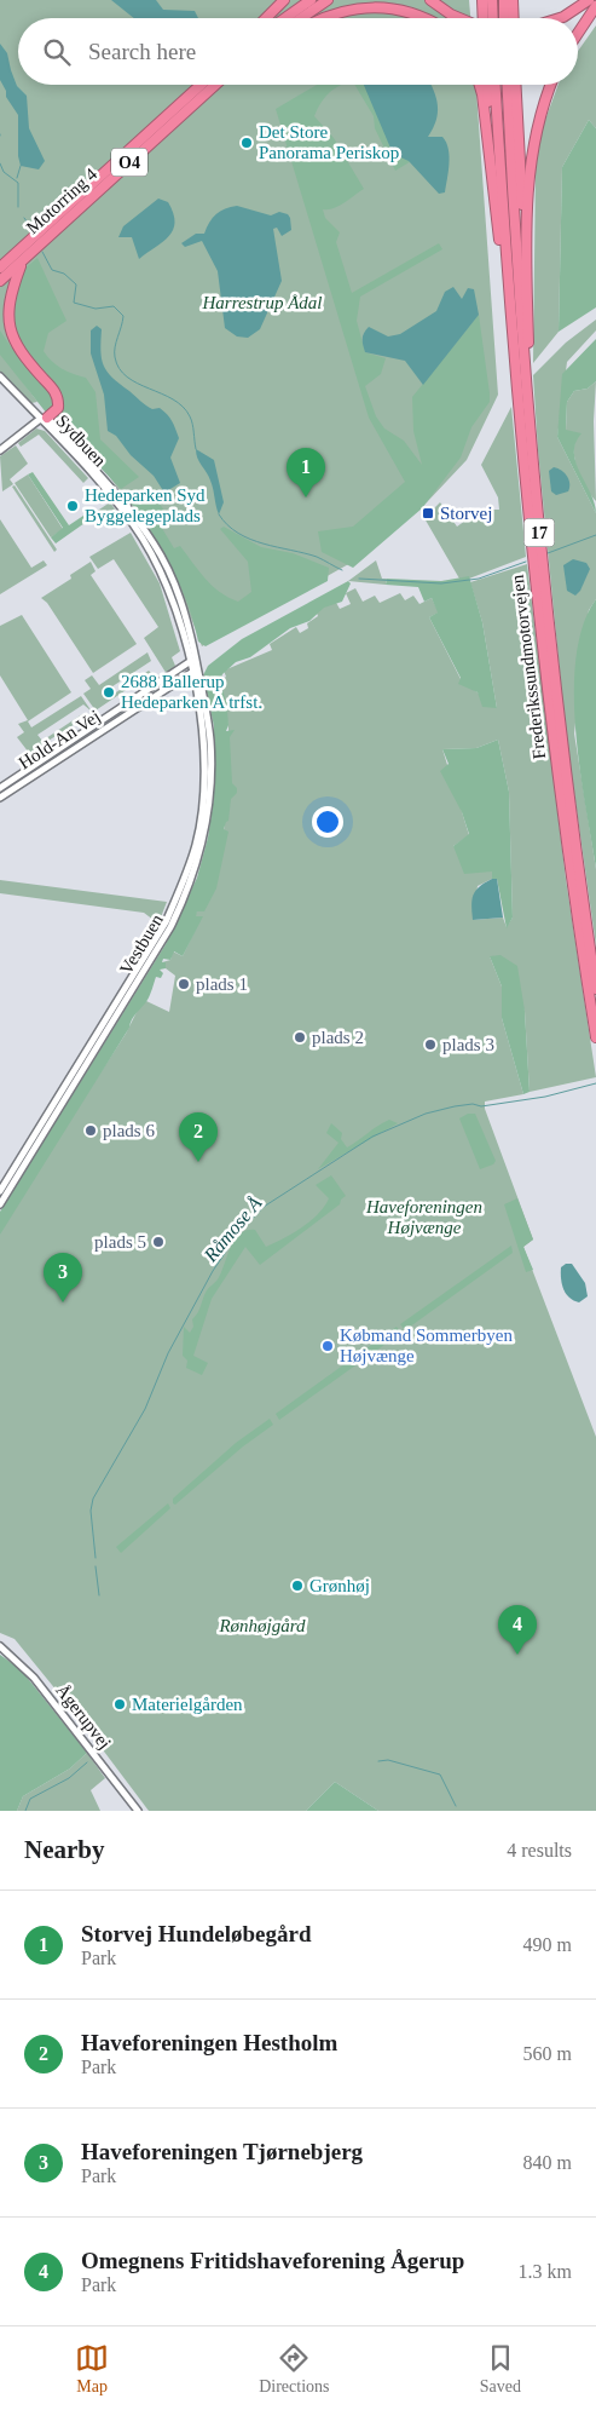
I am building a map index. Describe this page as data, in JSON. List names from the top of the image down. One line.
{"streets":{"highway":["O4","Motorring 4","17","Frederikssundmotorvejen"],"street":["Sydbuen","Hold-An Vej","Vestbuen","Ågerupvej"]},"crossings":[["O4","Motorring 4"],["O4","Sydbuen"],["Sydbuen","Hold-An Vej"],["Sydbuen","Vestbuen"],["Hold-An Vej","Vestbuen"]],"water":["Råmose Å"],"parks":["Harrestrup Ådal","Haveforeningen Højvænge","Rønhøjgård"],"places":{"other":["Det Store Panorama Periskop","Hedeparken Syd Byggelegeplads","2688 Ballerup Hedeparken A trfst.","plads 1","plads 2","plads 3","plads 6","plads 5","Købmand Sommerbyen Højvænge","Grønhøj","Materielgården"],"transit":["Storvej"]},"page":{"search":"Search here","pins":["1","2","3","4"],"heading":["Nearby","4 results"],"list":[{"mark":"1","name":"Storvej Hundeløbegård","note":"Park","value":"490 m"},{"mark":"2","name":"Haveforeningen Hestholm","note":"Park","value":"560 m"},{"mark":"3","name":"Haveforeningen Tjørnebjerg","note":"Park","value":"840 m"},{"mark":"4","name":"Omegnens Fritidshaveforening Ågerup","note":"Park","value":"1.3 km"}],"nav":["Map","Directions","Saved"]}}
